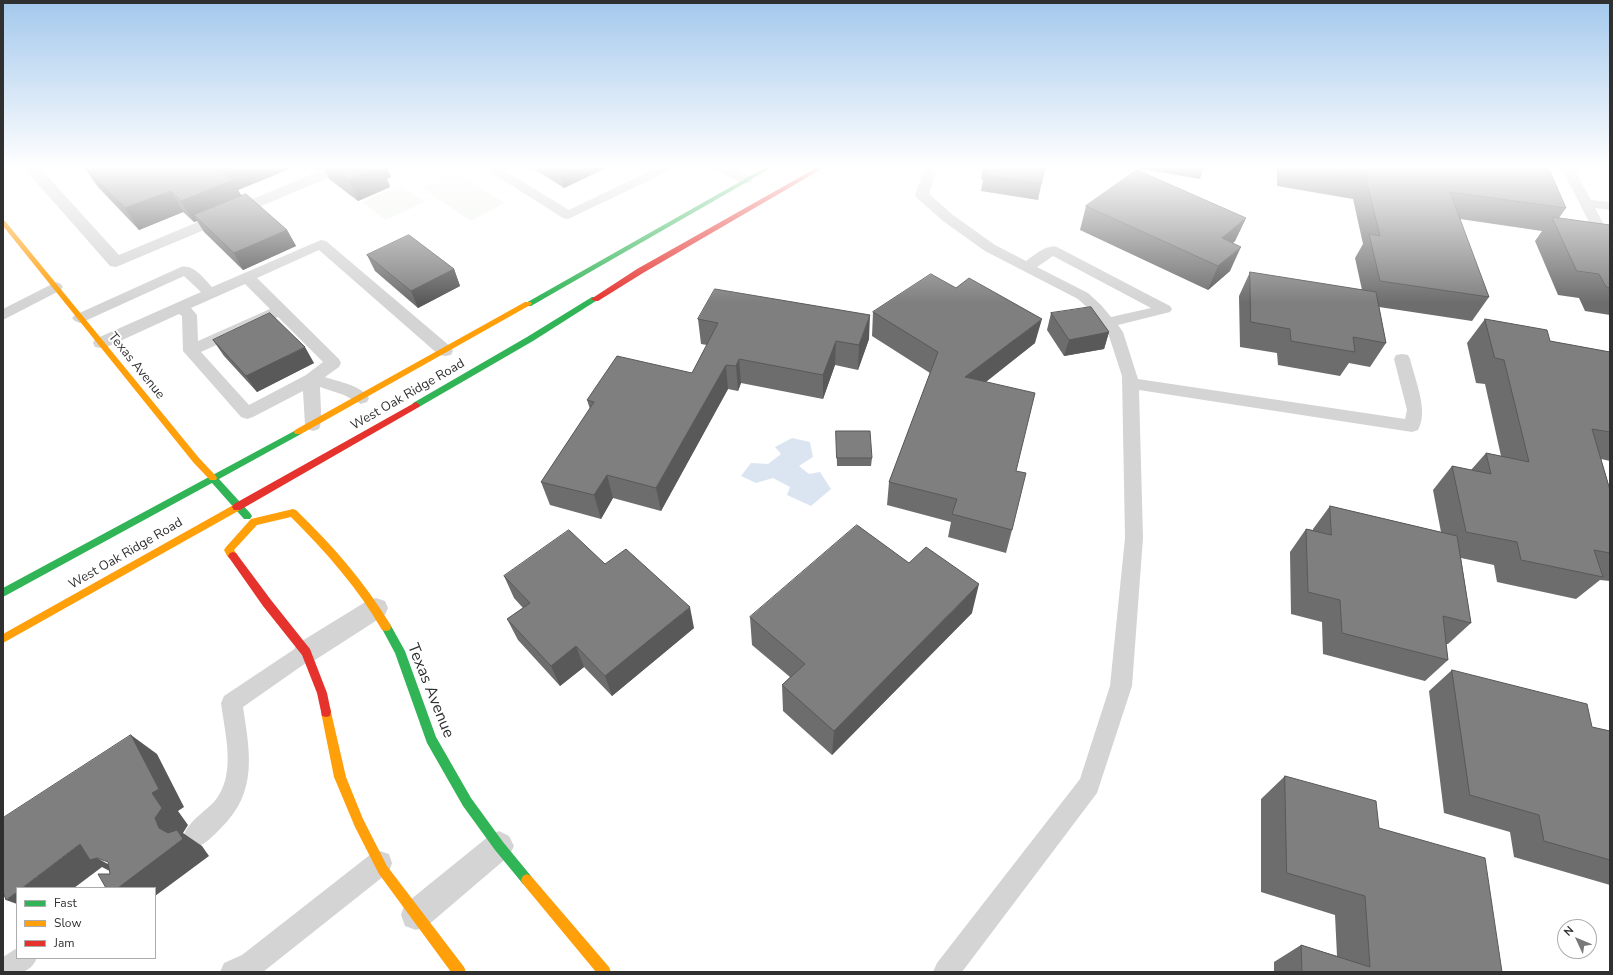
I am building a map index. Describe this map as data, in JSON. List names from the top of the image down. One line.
{"streets":{"street":["Texas Avenue","West Oak Ridge Road"]},"crossings":[["Texas Avenue","West Oak Ridge Road"]],"legend":["Fast","Slow","Jam"],"north":"top left"}
